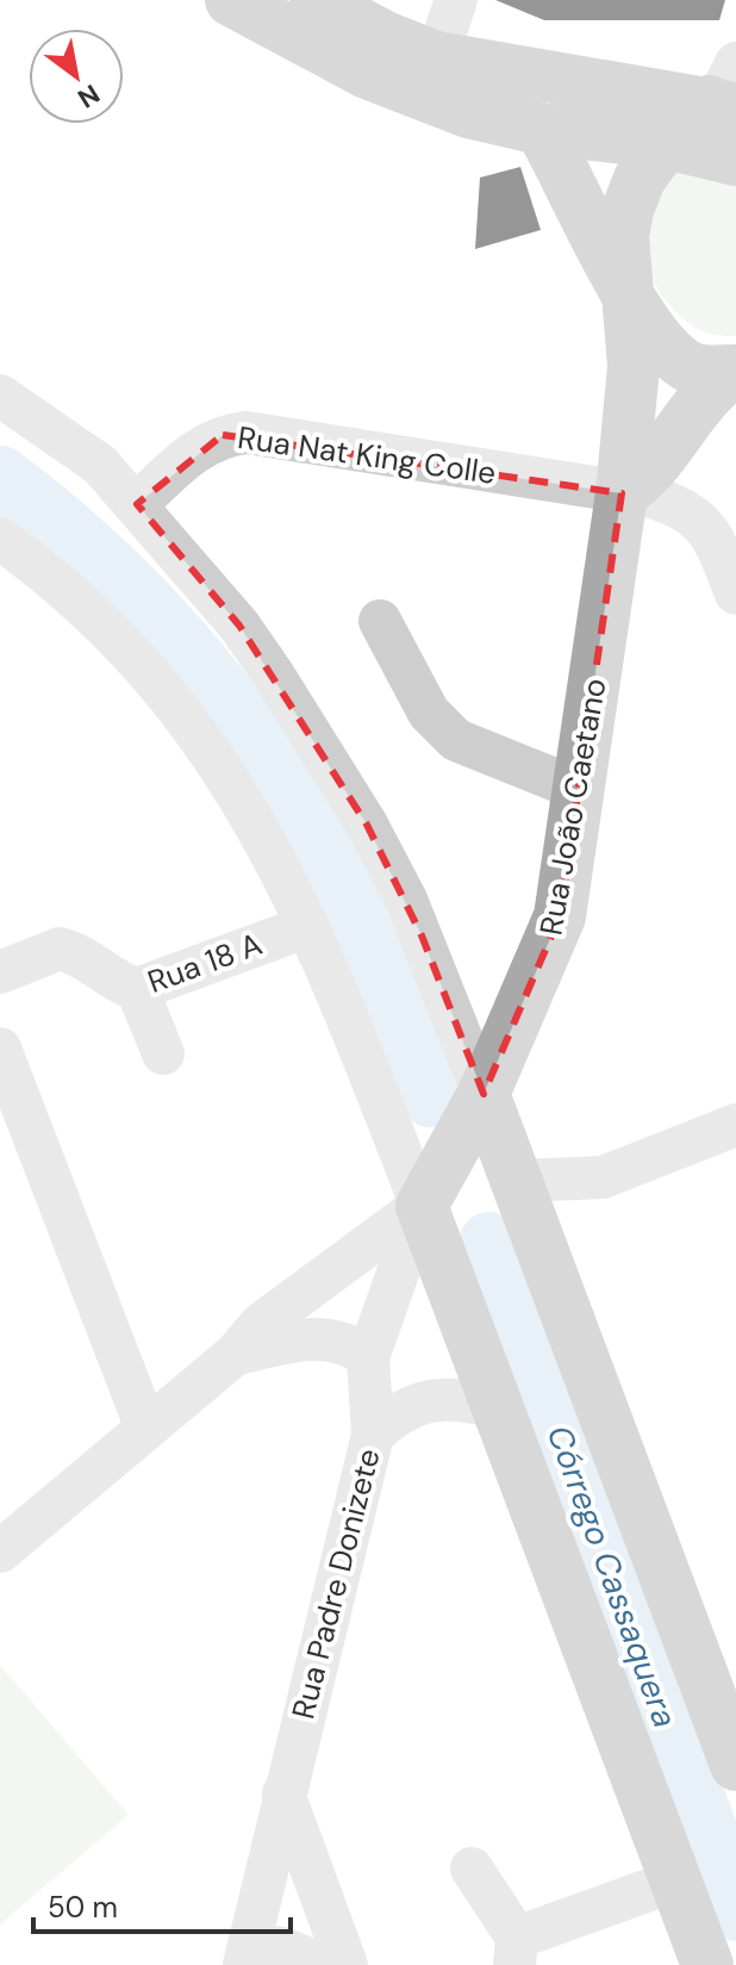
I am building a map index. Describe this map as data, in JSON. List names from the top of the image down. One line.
{"streets":{"main road":["Rua João Caetano"],"street":["Rua Nat King Colle","Rua 18 A","Rua Padre Donizete"]},"crossings":[["Rua Nat King Colle","Rua João Caetano"],["Rua João Caetano","Rua Padre Donizete"]],"water":["Córrego Cassaquera"],"scale_bar":"50 m","north":"bottom right"}
